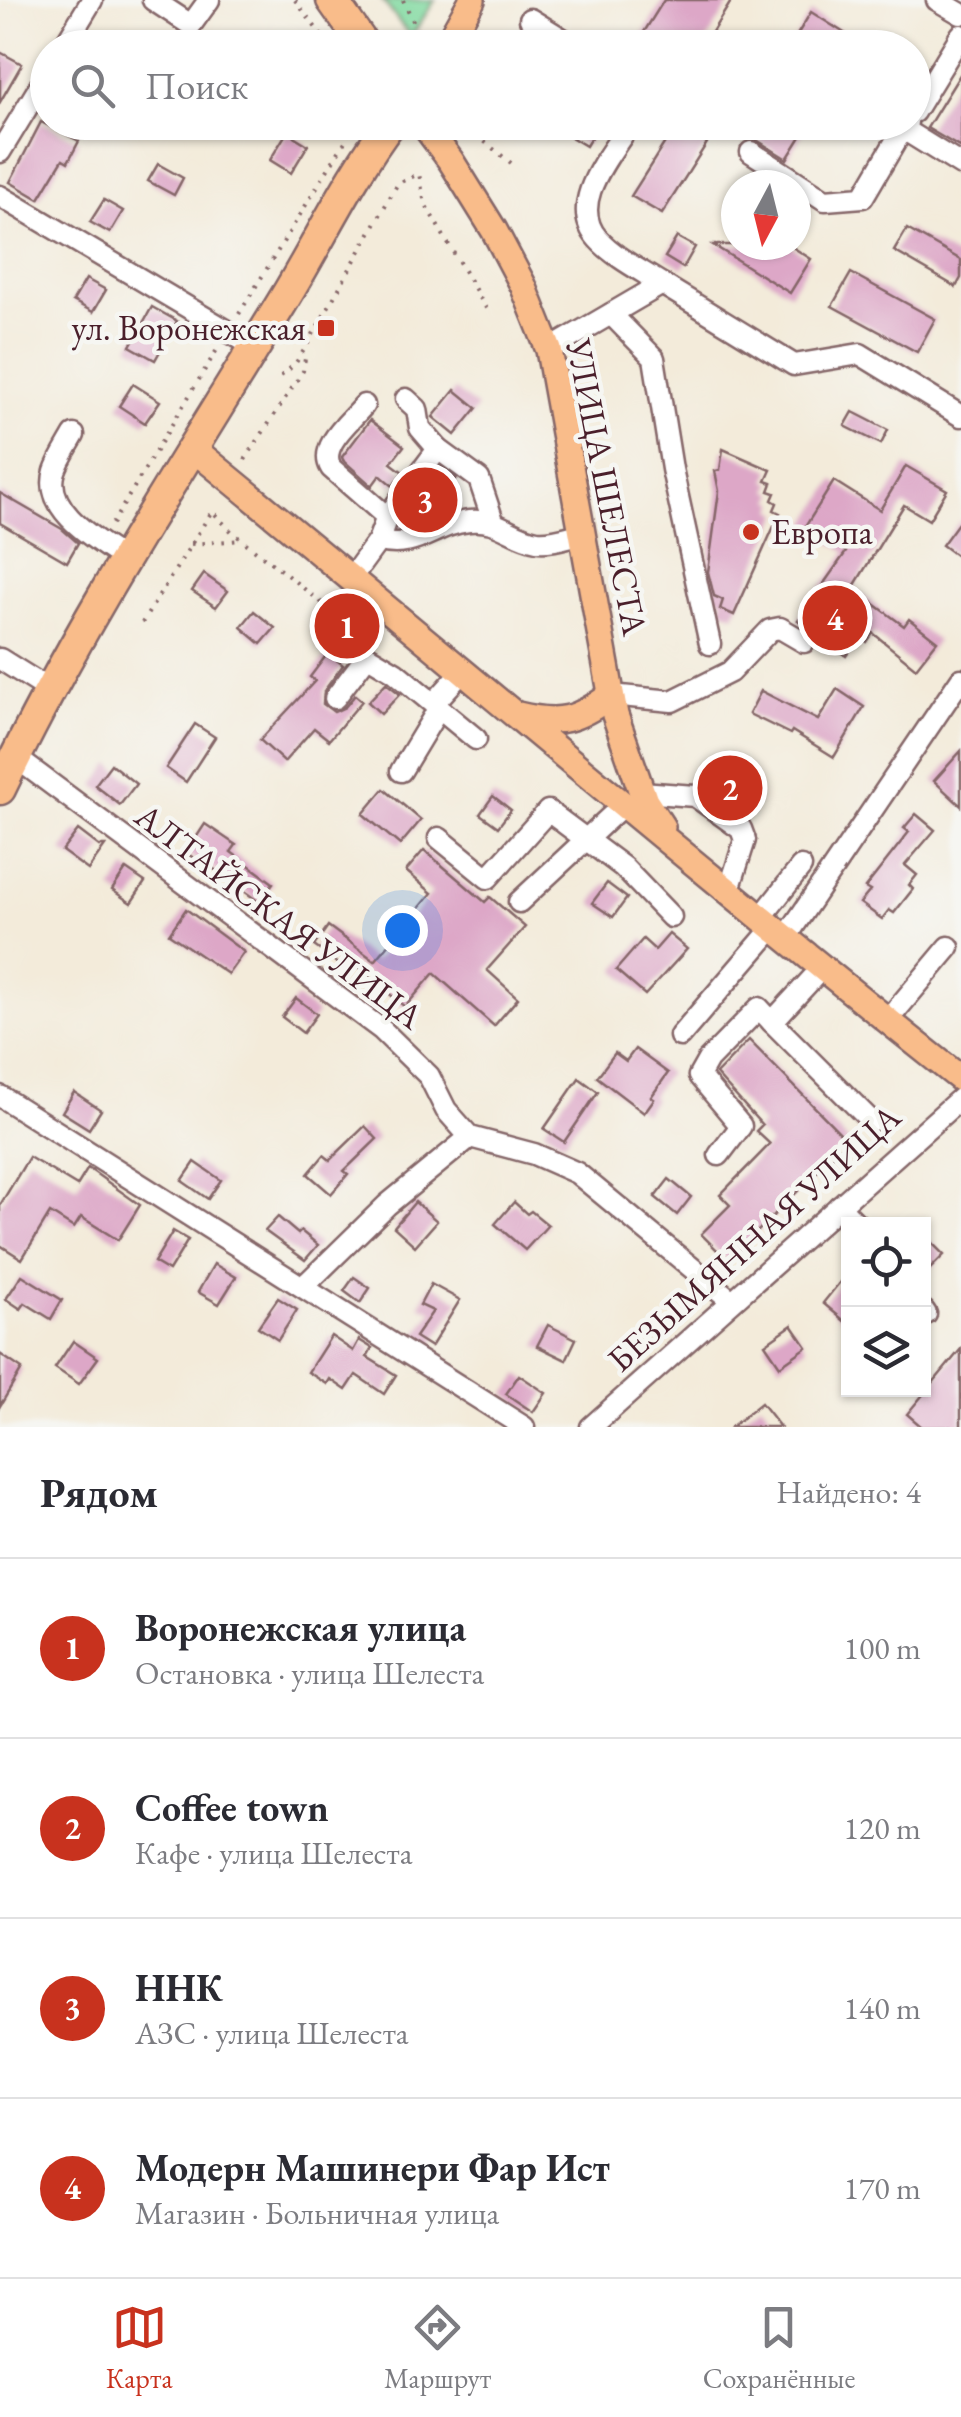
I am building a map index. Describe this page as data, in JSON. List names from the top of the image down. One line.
{"streets":{"main road":["УЛИЦА ШЕЛЕСТА"],"street":["АЛТАЙСКАЯ УЛИЦА","БЕЗЫМЯННАЯ УЛИЦА"]},"places":{"transit":["ул. Воронежская"],"other":["Европа"]},"north":"bottom","page":{"search":"Поиск","pins":["3","4","1","2"],"heading":["Рядом","Найдено: 4"],"list":[{"mark":"1","name":"Воронежская улица","note":"Остановка · улица Шелеста","value":"100 m"},{"mark":"2","name":"Coffee town","note":"Кафе · улица Шелеста","value":"120 m"},{"mark":"3","name":"ННК","note":"АЗС · улица Шелеста","value":"140 m"},{"mark":"4","name":"Модерн Машинери Фар Ист","note":"Магазин · Больничная улица","value":"170 m"}],"nav":["Карта","Маршрут","Сохранённые"]}}
